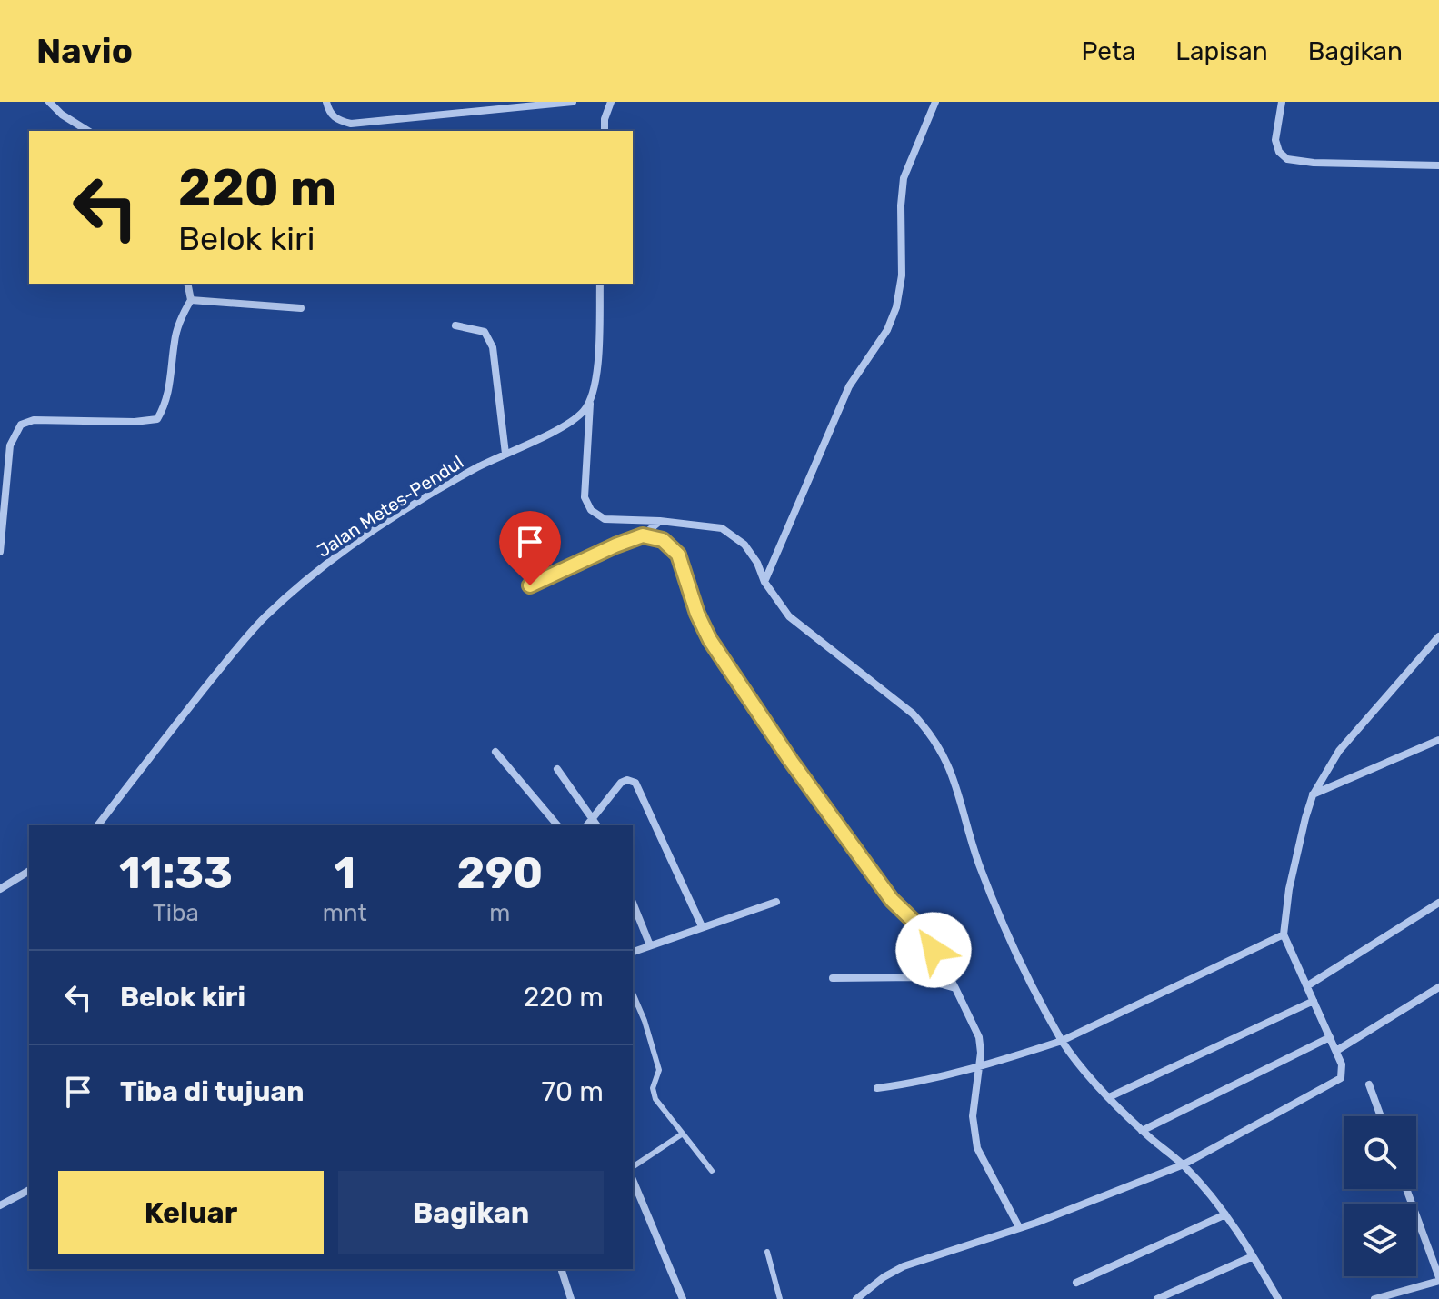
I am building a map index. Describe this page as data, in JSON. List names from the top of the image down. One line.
{"streets":{"street":["Jalan Metes-Pendul"]},"page":{"header":"Navio","nav":["Peta","Lapisan","Bagikan"],"turn":["220 m","Belok kiri"],"eta":["11:33","Tiba","1","mnt","290","m"],"list":[{"name":"Belok kiri","value":"220 m"},{"name":"Tiba di tujuan","value":"70 m"}],"buttons":["Keluar","Bagikan"]}}
